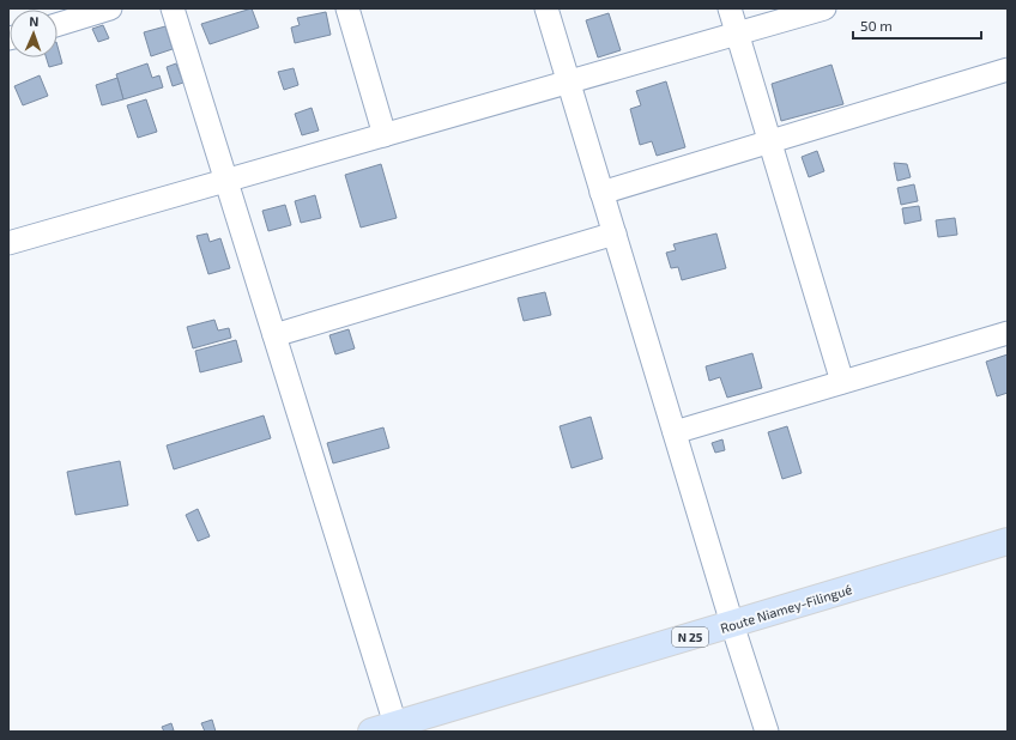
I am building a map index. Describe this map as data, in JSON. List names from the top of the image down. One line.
{"streets":{"main road":["Route Niamey-Filingué","N 25"]},"scale_bar":"50 m","north":"top"}
